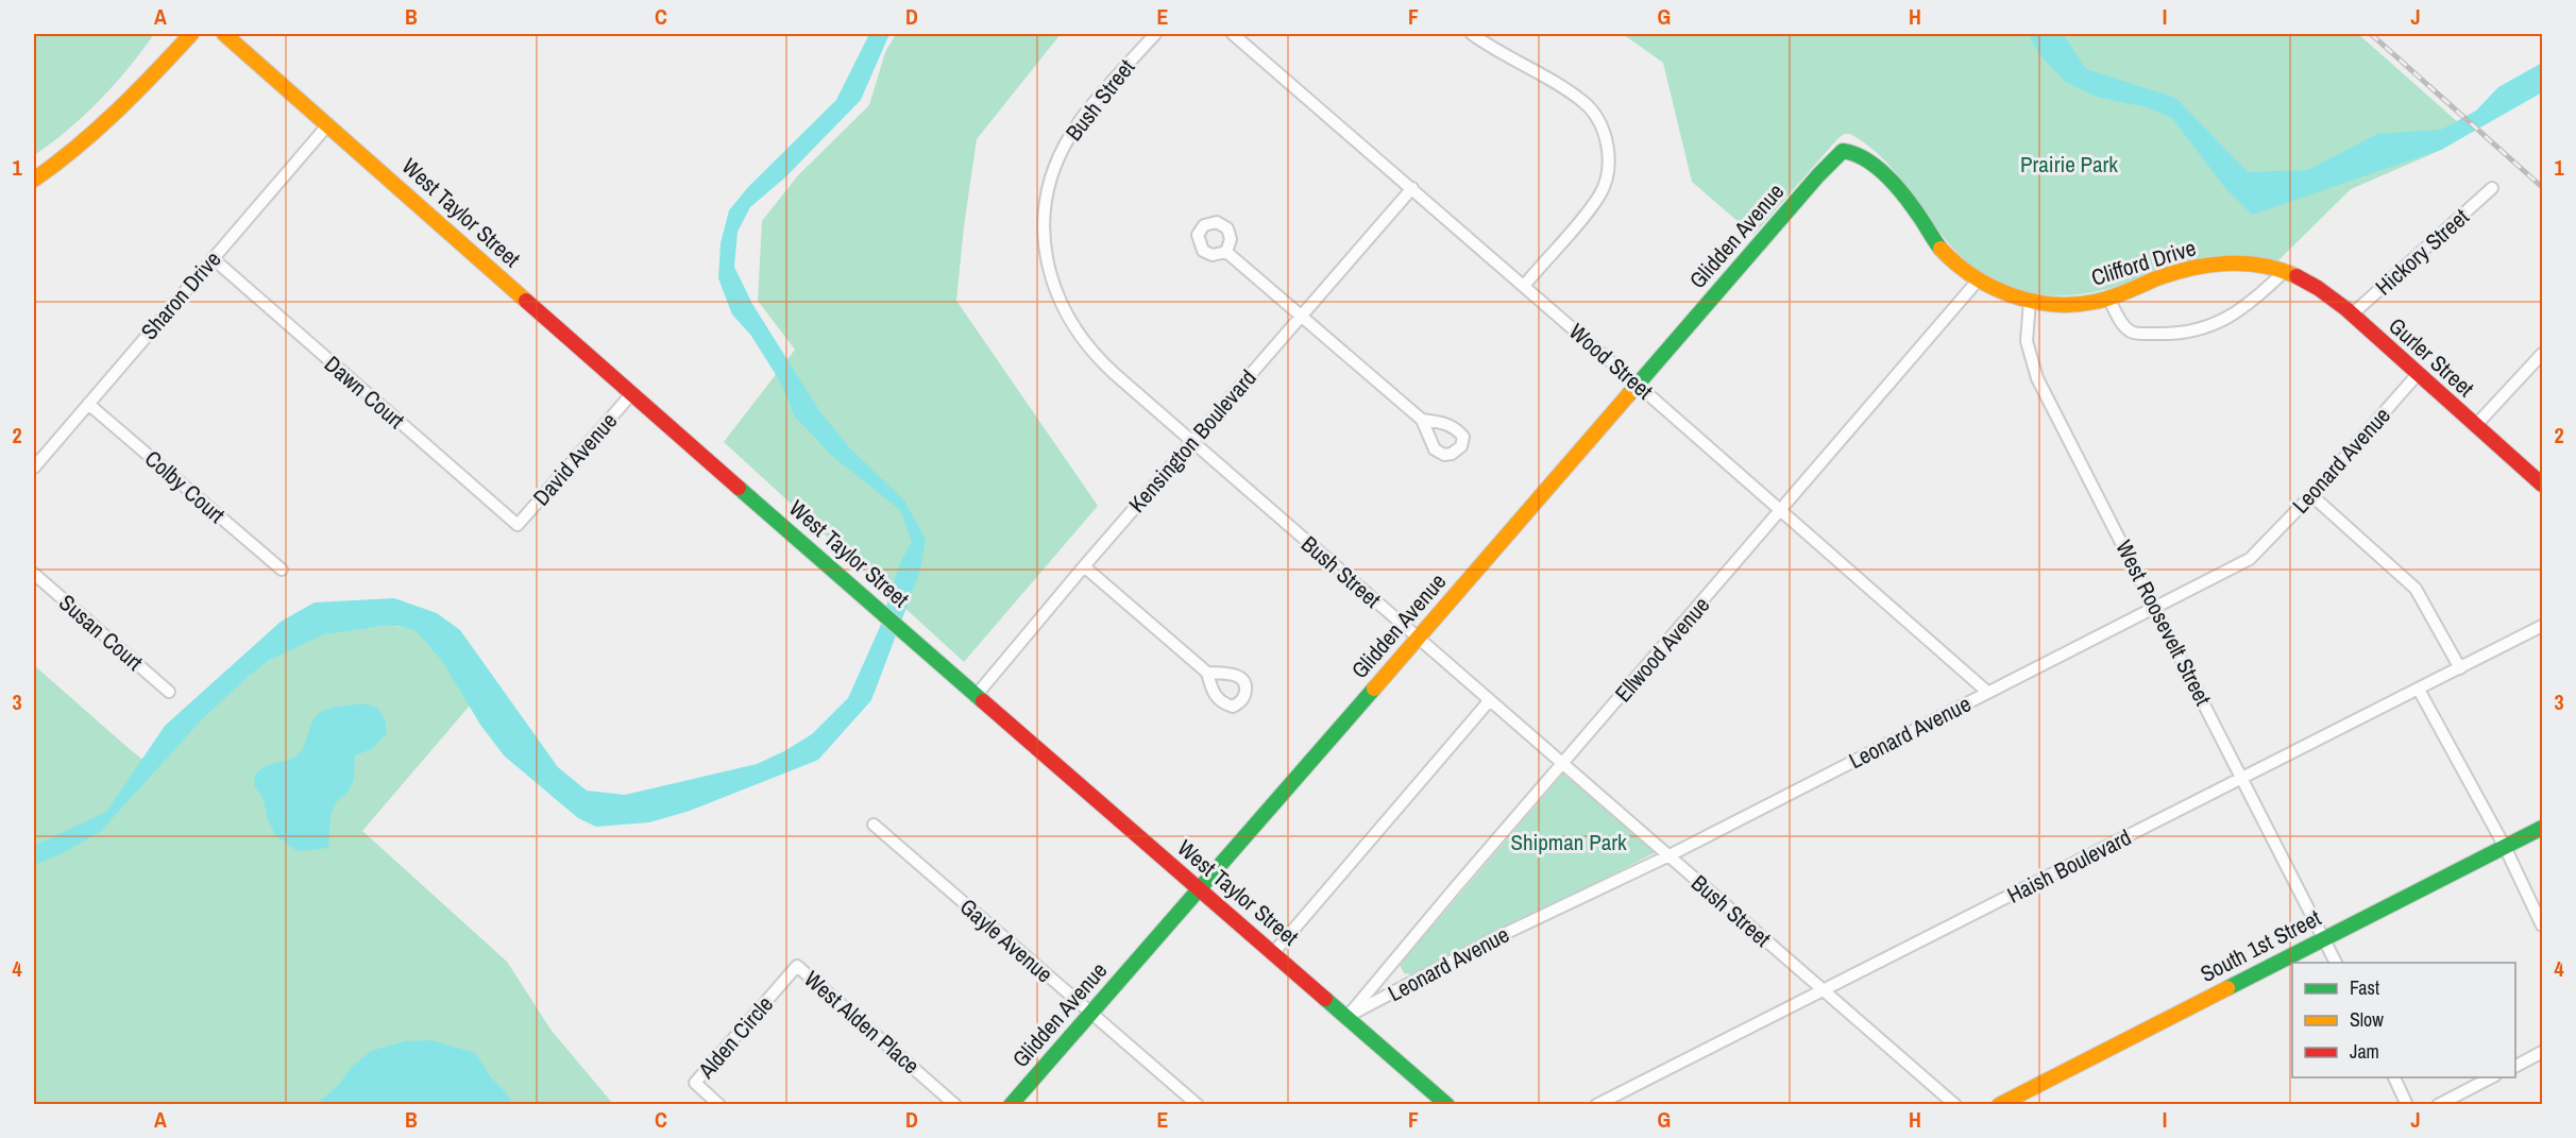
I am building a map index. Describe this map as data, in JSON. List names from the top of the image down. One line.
{"streets":{"street":["Bush Street","West Taylor Street","Glidden Avenue","Hickory Street","Clifford Drive","Sharon Drive","Gurler Street","Wood Street","Dawn Court","Kensington Boulevard","David Avenue","Leonard Avenue","Colby Court","West Roosevelt Street","Susan Court","Ellwood Avenue","Haish Boulevard","Gayle Avenue","South 1st Street","West Alden Place","Alden Circle"]},"crossings":[["Bush Street","Glidden Avenue"],["Bush Street","Kensington Boulevard"],["Bush Street","Leonard Avenue"],["Bush Street","Ellwood Avenue"],["Bush Street","Haish Boulevard"],["West Taylor Street","Glidden Avenue"],["West Taylor Street","Sharon Drive"],["West Taylor Street","Kensington Boulevard"],["West Taylor Street","David Avenue"],["West Taylor Street","Leonard Avenue"],["West Taylor Street","Ellwood Avenue"],["Glidden Avenue","Clifford Drive"],["Glidden Avenue","Wood Street"],["Glidden Avenue","Gayle Avenue"],["Hickory Street","Gurler Street"],["Clifford Drive","Gurler Street"],["Clifford Drive","West Roosevelt Street"],["Clifford Drive","Ellwood Avenue"],["Sharon Drive","Dawn Court"],["Sharon Drive","Colby Court"],["Gurler Street","Leonard Avenue"],["Wood Street","Kensington Boulevard"],["Wood Street","Leonard Avenue"],["Wood Street","Ellwood Avenue"],["Dawn Court","David Avenue"],["Leonard Avenue","West Roosevelt Street"],["Leonard Avenue","Ellwood Avenue"],["West Roosevelt Street","Haish Boulevard"],["West Roosevelt Street","South 1st Street"],["West Alden Place","Alden Circle"]],"parks":["Prairie Park","Shipman Park"],"legend":["Fast","Slow","Jam"],"grid":{"columns":["A","B","C","D","E","F","G","H","I","J"],"rows":["1","2","3","4"]}}
